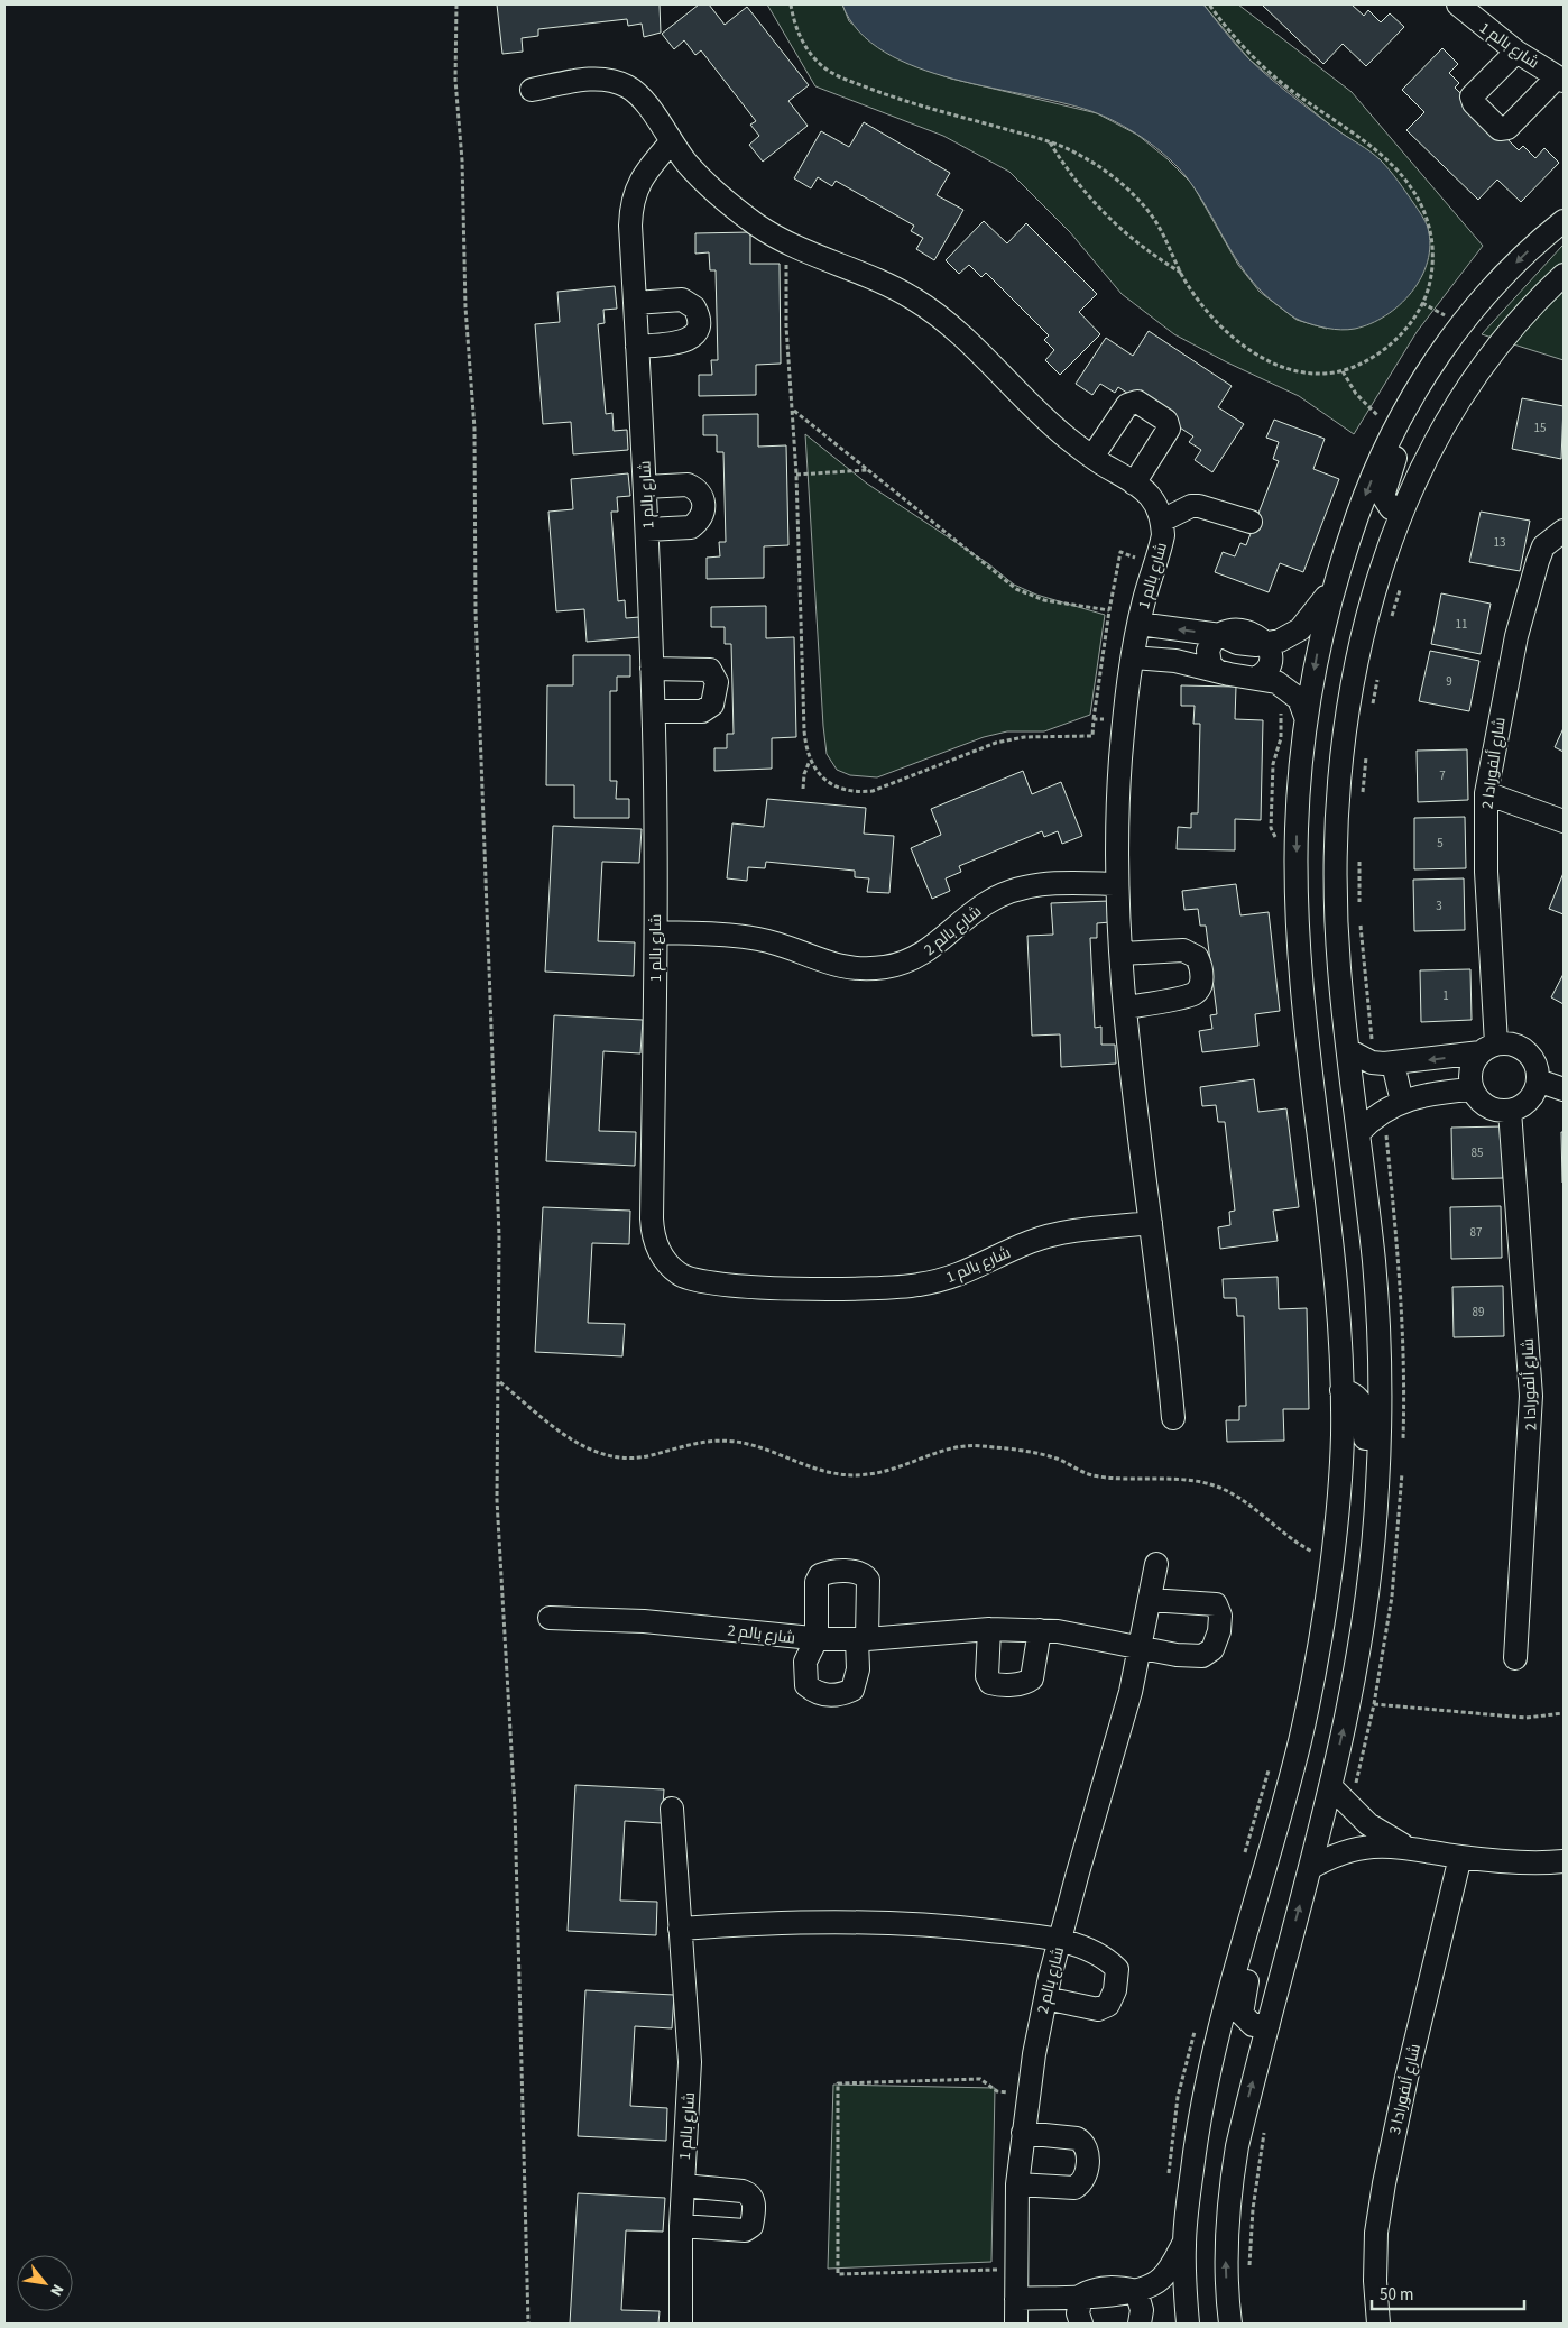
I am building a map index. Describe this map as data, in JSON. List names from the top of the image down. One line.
{"streets":{"street":["شارع بالم 1","شارع ألفورادا 2","شارع بالم 2","شارع ألفورادا 3"]},"crossings":[["شارع بالم 1","شارع بالم 2"]],"house_numbers":["15","13","11","9","7","5","3","1","85","87","89"],"scale_bar":"50 m","north":"bottom right"}
